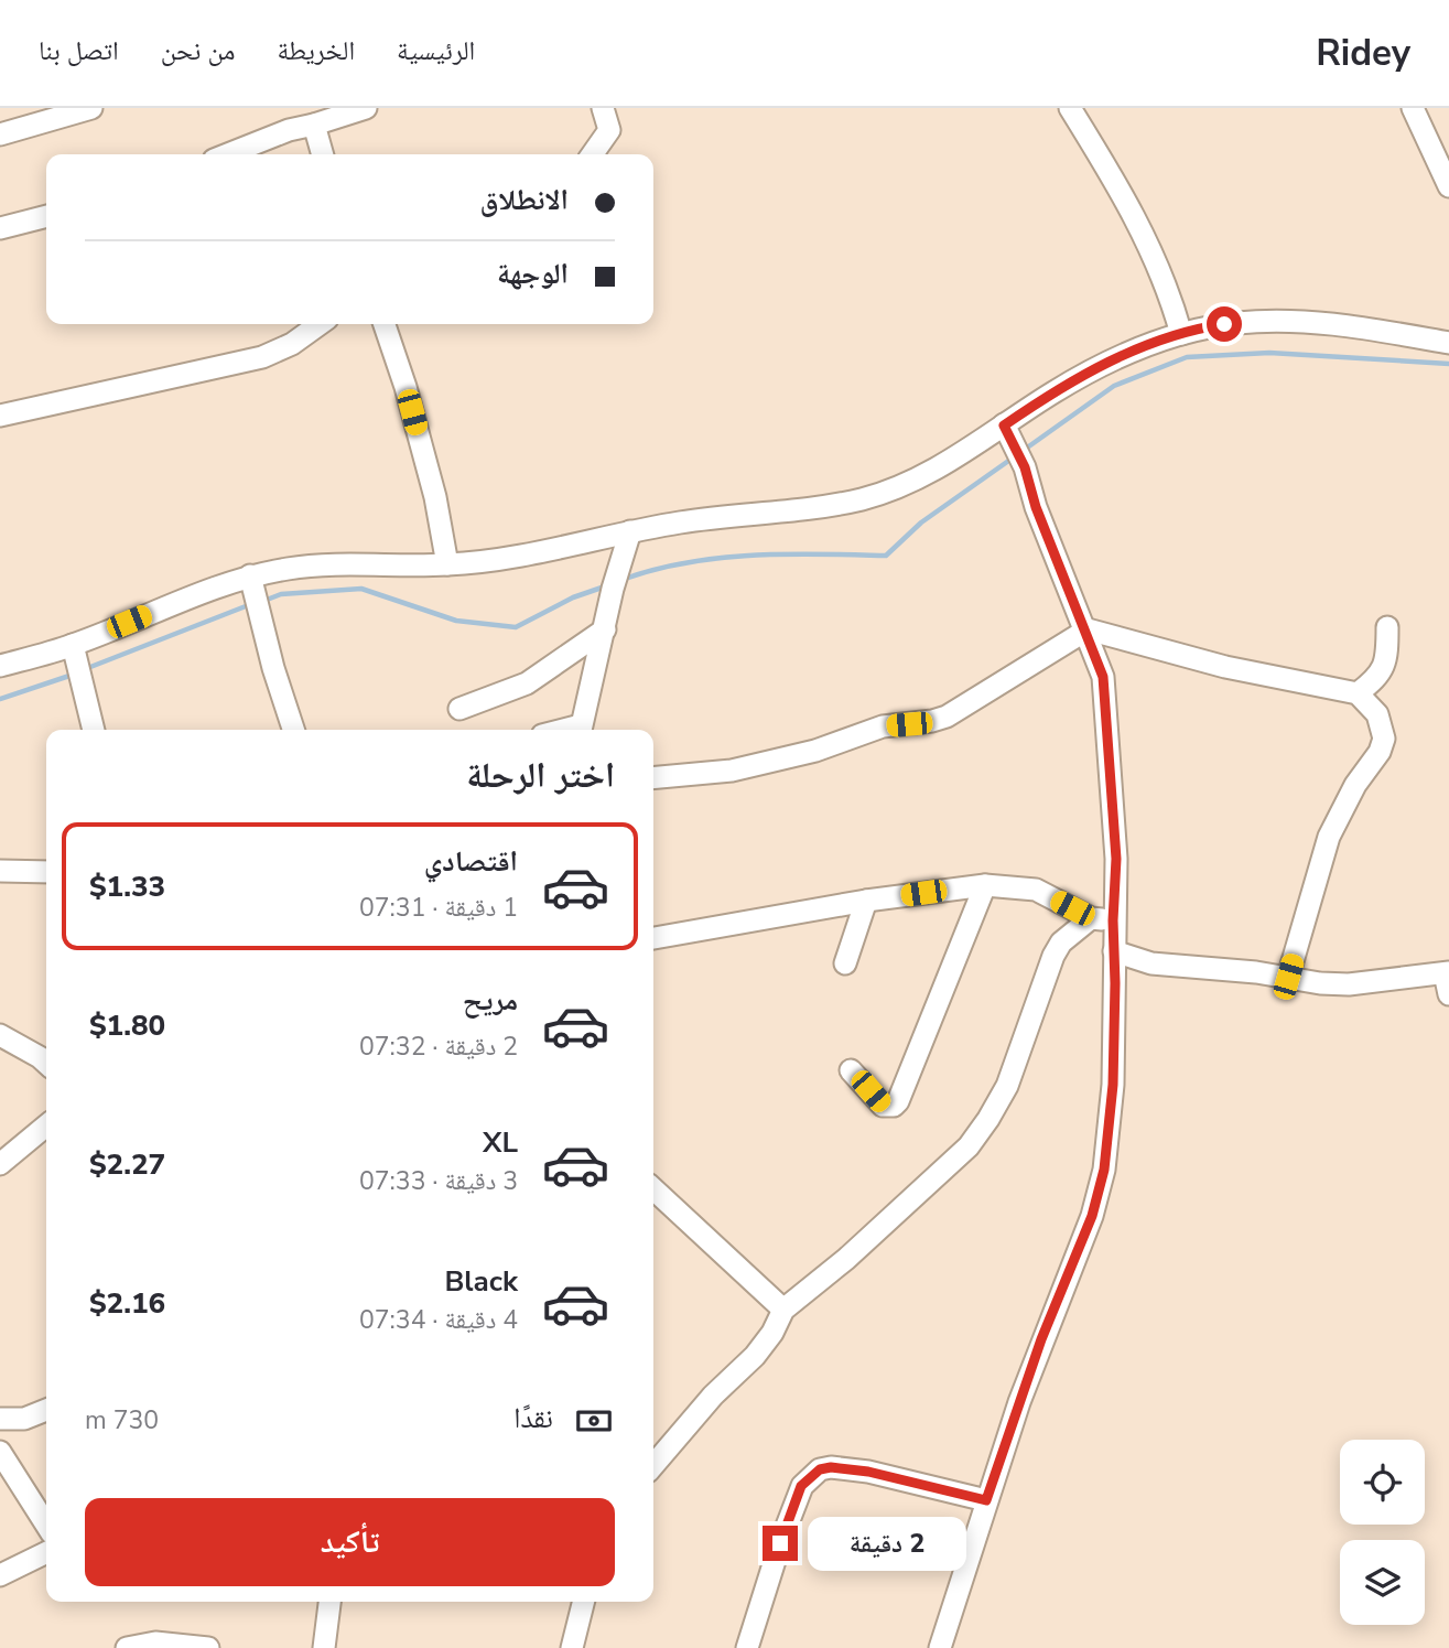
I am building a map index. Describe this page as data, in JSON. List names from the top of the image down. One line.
{"page":{"header":"Ridey","nav":["الرئيسية","الخريطة","من نحن","اتصل بنا"],"banner":["الانطلاق","الوجهة"],"heading":"اختر الرحلة","list":[{"name":"اقتصادي","note":"1 دقيقة · 07:31","value":"$1.33"},{"name":"مريح","note":"2 دقيقة · 07:32","value":"$1.80"},{"name":"XL","note":"3 دقيقة · 07:33","value":"$2.27"},{"name":"Black","note":"4 دقيقة · 07:34","value":"$2.16"}],"pay":["نقدًا","730 m"],"buttons":"تأكيد","bubble":"2 دقيقة"}}
